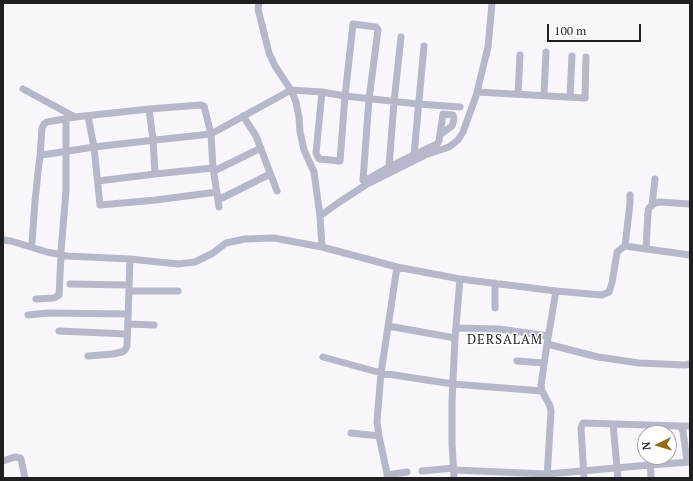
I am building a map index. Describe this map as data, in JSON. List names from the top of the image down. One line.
{"districts":["DERSALAM"],"scale_bar":"100 m","north":"left"}
